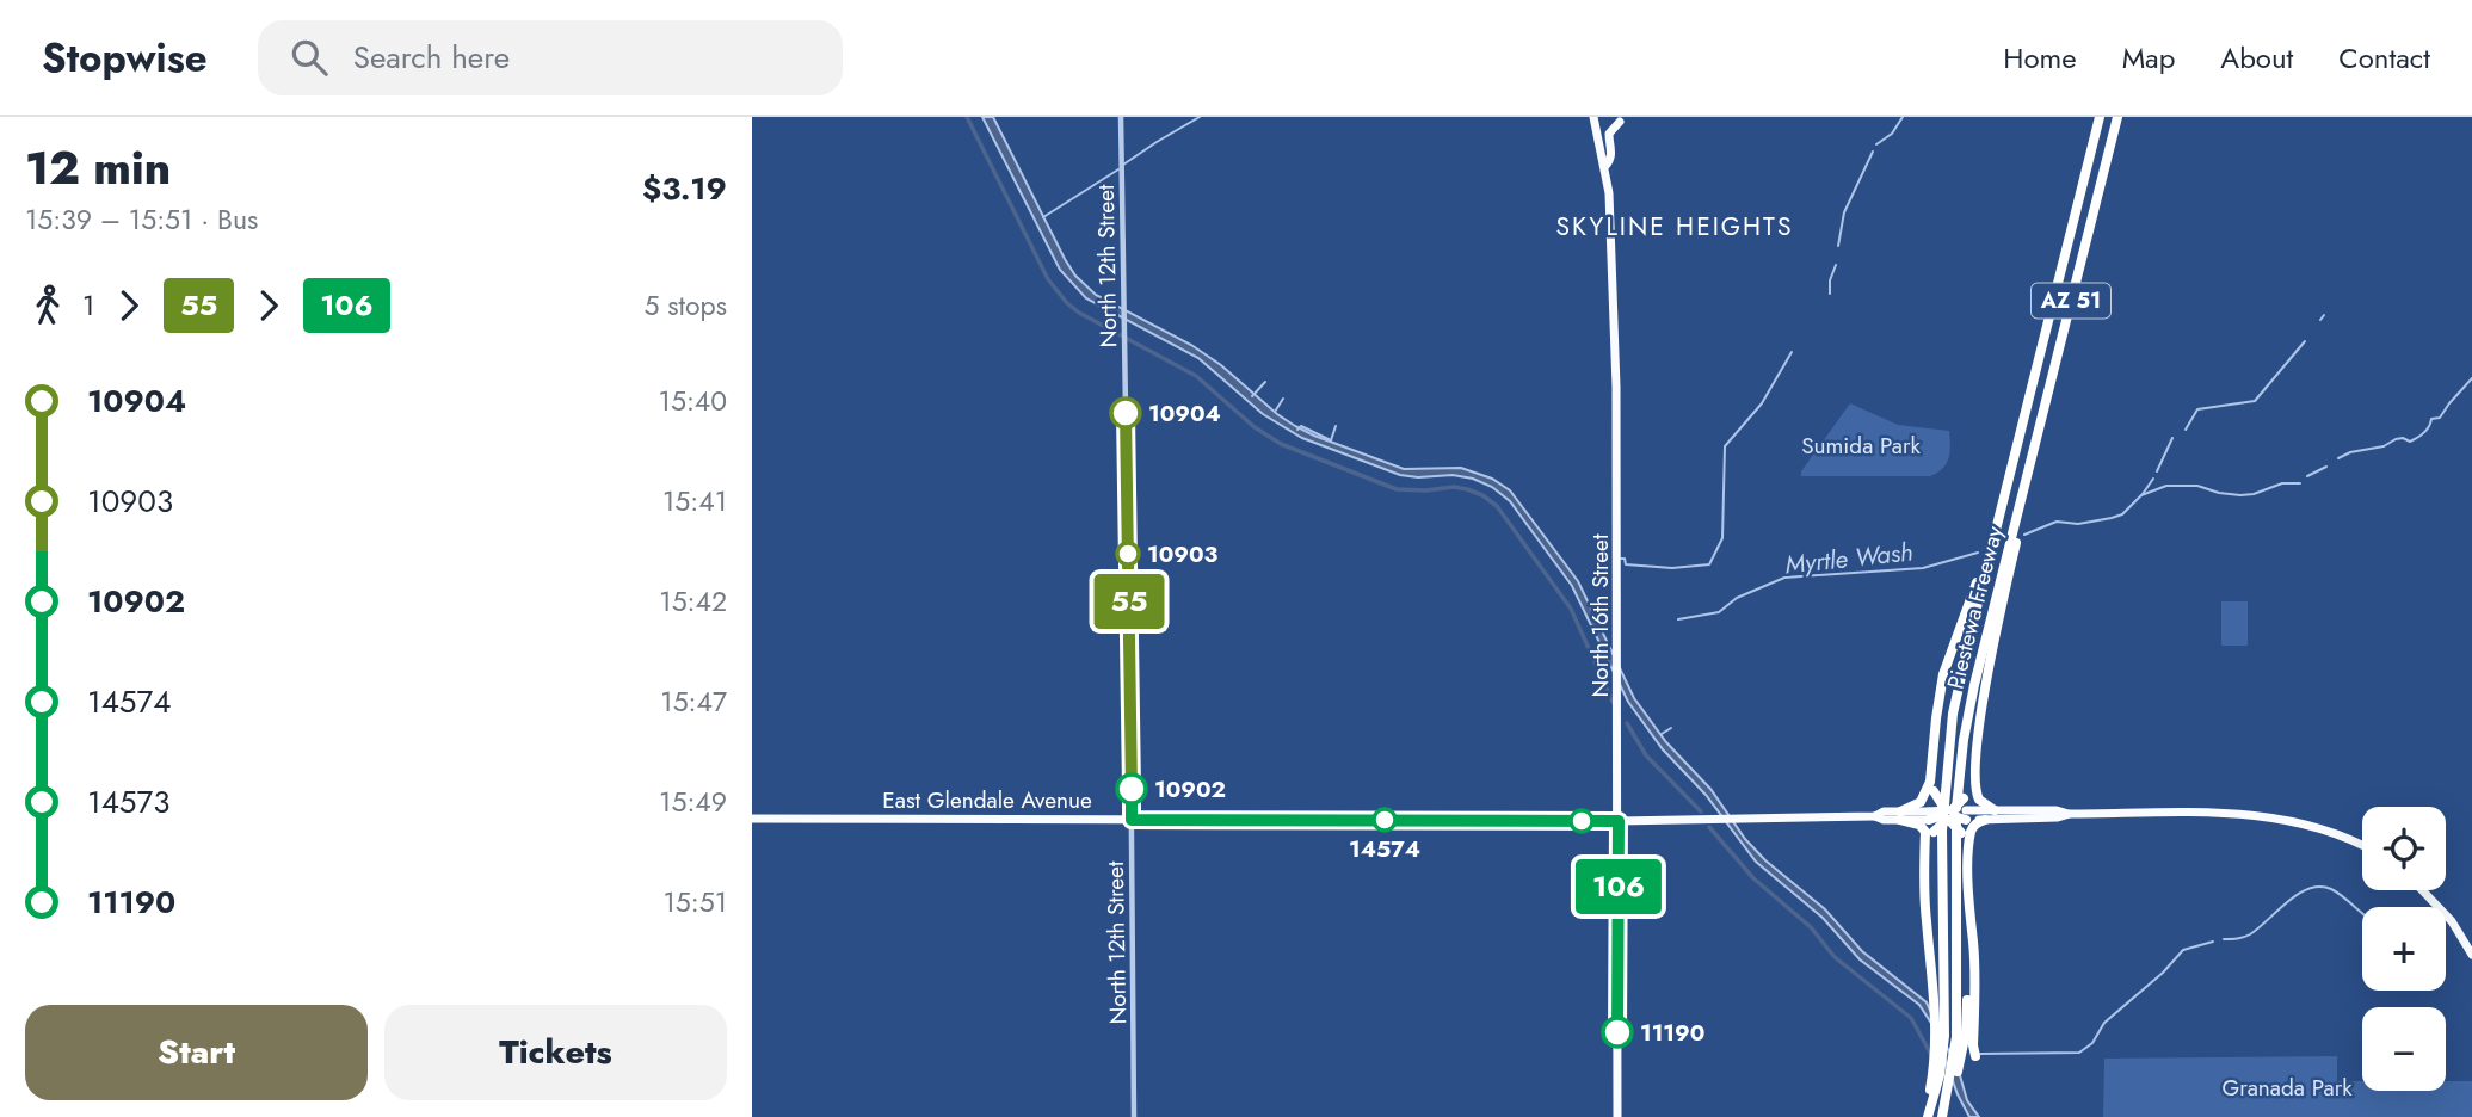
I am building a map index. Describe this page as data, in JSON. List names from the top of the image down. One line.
{"streets":{"highway":["AZ 51","Piestewa Freeway"],"main road":["North 16th Street","East Glendale Avenue"],"street":["North 12th Street"]},"crossings":[["North 12th Street","East Glendale Avenue"],["North 16th Street","East Glendale Avenue"]],"districts":["SKYLINE HEIGHTS"],"water":["Myrtle Wash"],"parks":["Sumida Park","Granada Park"],"places":["10904","10903","10902","14574","11190"],"lines":["bus line 55","bus line 106"],"page":{"header":"Stopwise","search":"Search here","nav":["Home","Map","About","Contact"],"heading":["12 min","15:39 – 15:51 · Bus","$3.19"],"on_map":["55","106"],"legs":["1","55","106","5 stops"],"list":[{"name":"10904","value":"15:40"},{"name":"10903","value":"15:41"},{"name":"10902","value":"15:42"},{"name":"14574","value":"15:47"},{"name":"14573","value":"15:49"},{"name":"11190","value":"15:51"}],"map_buttons":["+","−"],"buttons":["Start","Tickets"]}}
